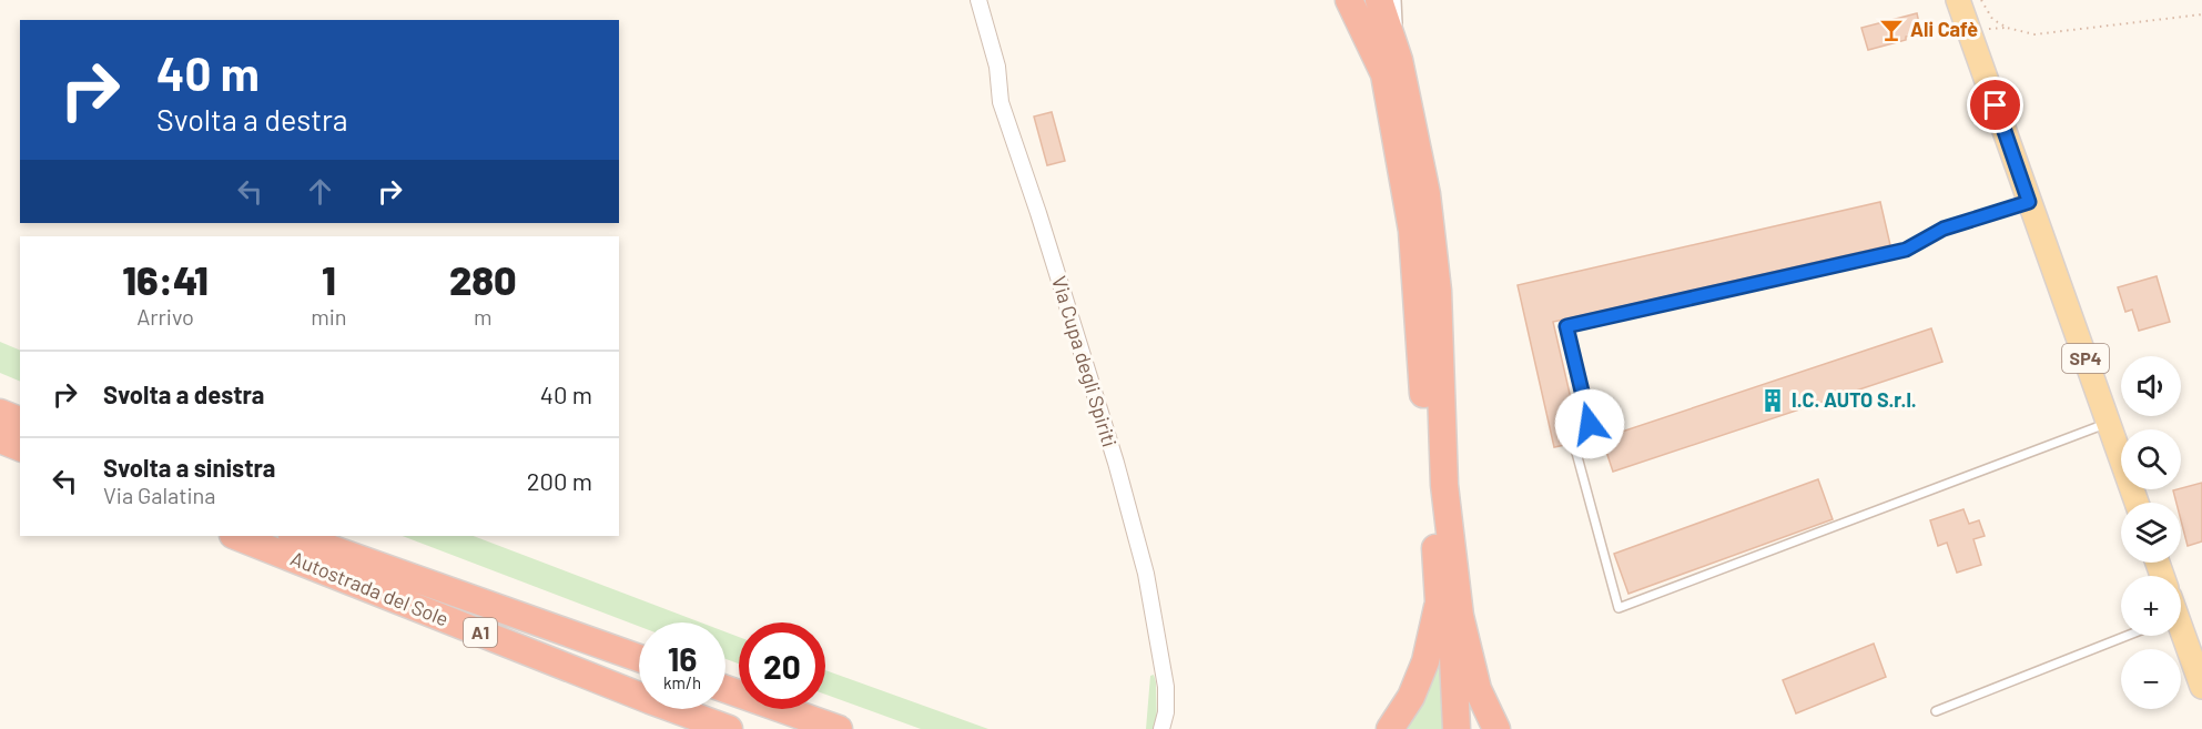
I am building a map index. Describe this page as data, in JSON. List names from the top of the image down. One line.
{"streets":{"highway":["Autostrada del Sole","A1"],"main road":["SP4"],"street":["Via Cupa degli Spiriti"]},"places":{"bar":["Ali Cafè"],"building":["I.C. AUTO S.r.l."]},"page":{"turn":["40 m","Svolta a destra"],"eta":["16:41","Arrivo","1","min","280","m"],"list":[{"name":"Svolta a destra","value":"40 m"},{"name":"Svolta a sinistra","note":"Via Galatina","value":"200 m"}],"map_buttons":["+","−"],"speed":"16 km/h","limit":"20"}}
